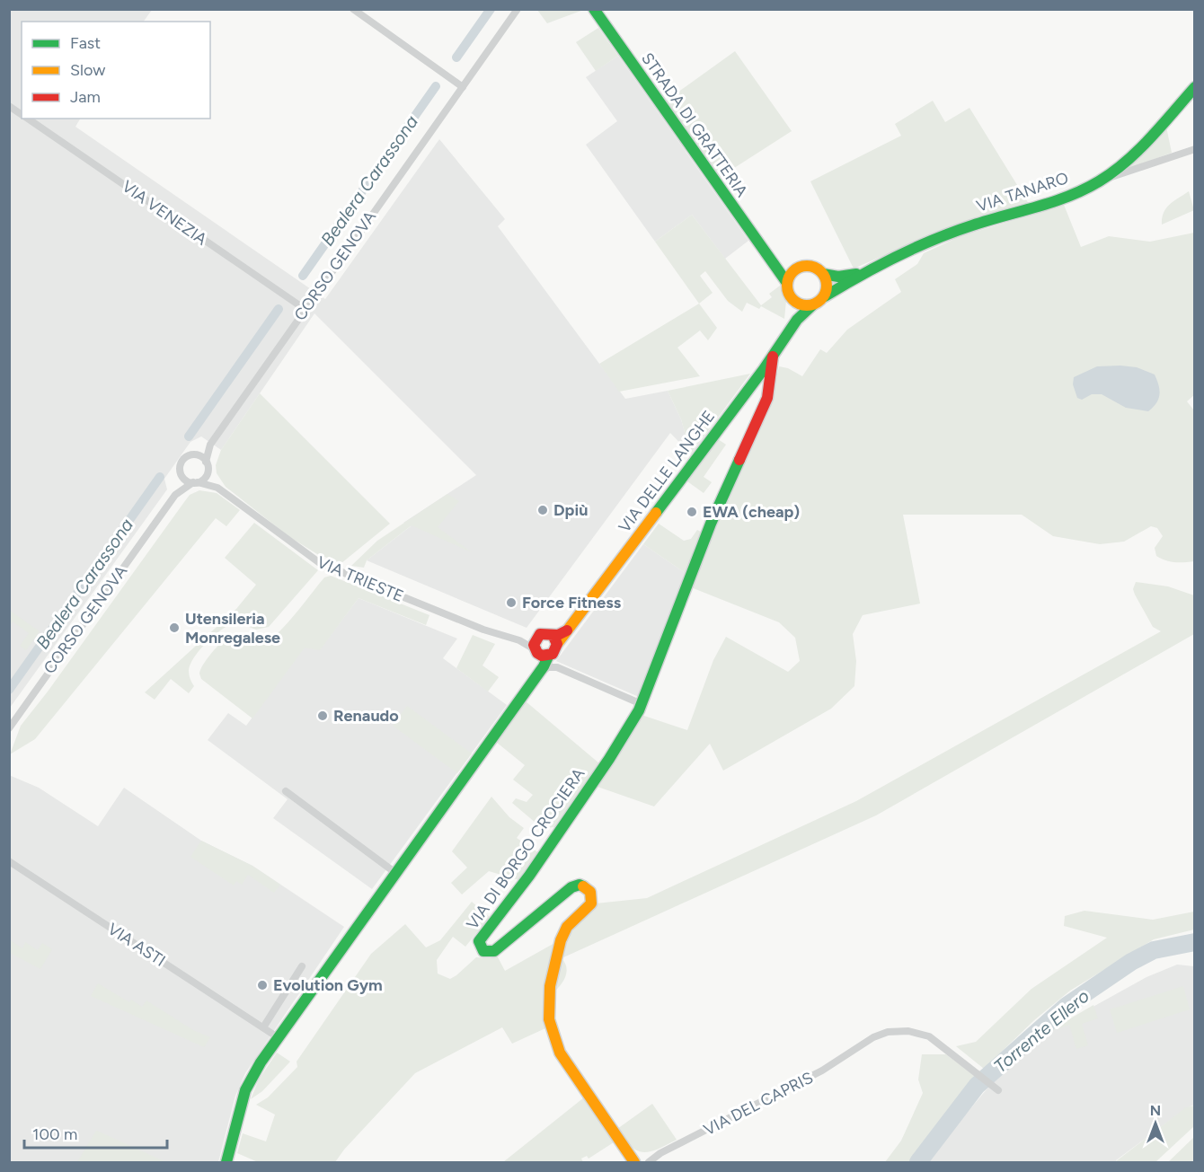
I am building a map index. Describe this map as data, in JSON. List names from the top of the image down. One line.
{"streets":{"main road":["STRADA DI GRATTERIA","VIA TANARO","VIA DELLE LANGHE","VIA DI BORGO CROCIERA"],"street":["VIA VENEZIA","CORSO GENOVA","VIA TRIESTE","VIA ASTI","VIA DEL CAPRIS"]},"crossings":[["STRADA DI GRATTERIA","VIA TANARO"],["STRADA DI GRATTERIA","VIA DELLE LANGHE"],["VIA TANARO","VIA DELLE LANGHE"],["VIA VENEZIA","CORSO GENOVA"],["CORSO GENOVA","VIA TRIESTE"],["VIA DELLE LANGHE","VIA TRIESTE"],["VIA DELLE LANGHE","VIA DI BORGO CROCIERA"],["VIA DELLE LANGHE","VIA ASTI"]],"water":["Bealera Carassona","Torrente Ellero"],"places":["Dpiù","EWA (cheap)","Force Fitness","Utensileria Monregalese","Renaudo","Evolution Gym"],"legend":["Fast","Slow","Jam"],"scale_bar":"100 m","north":"top"}
